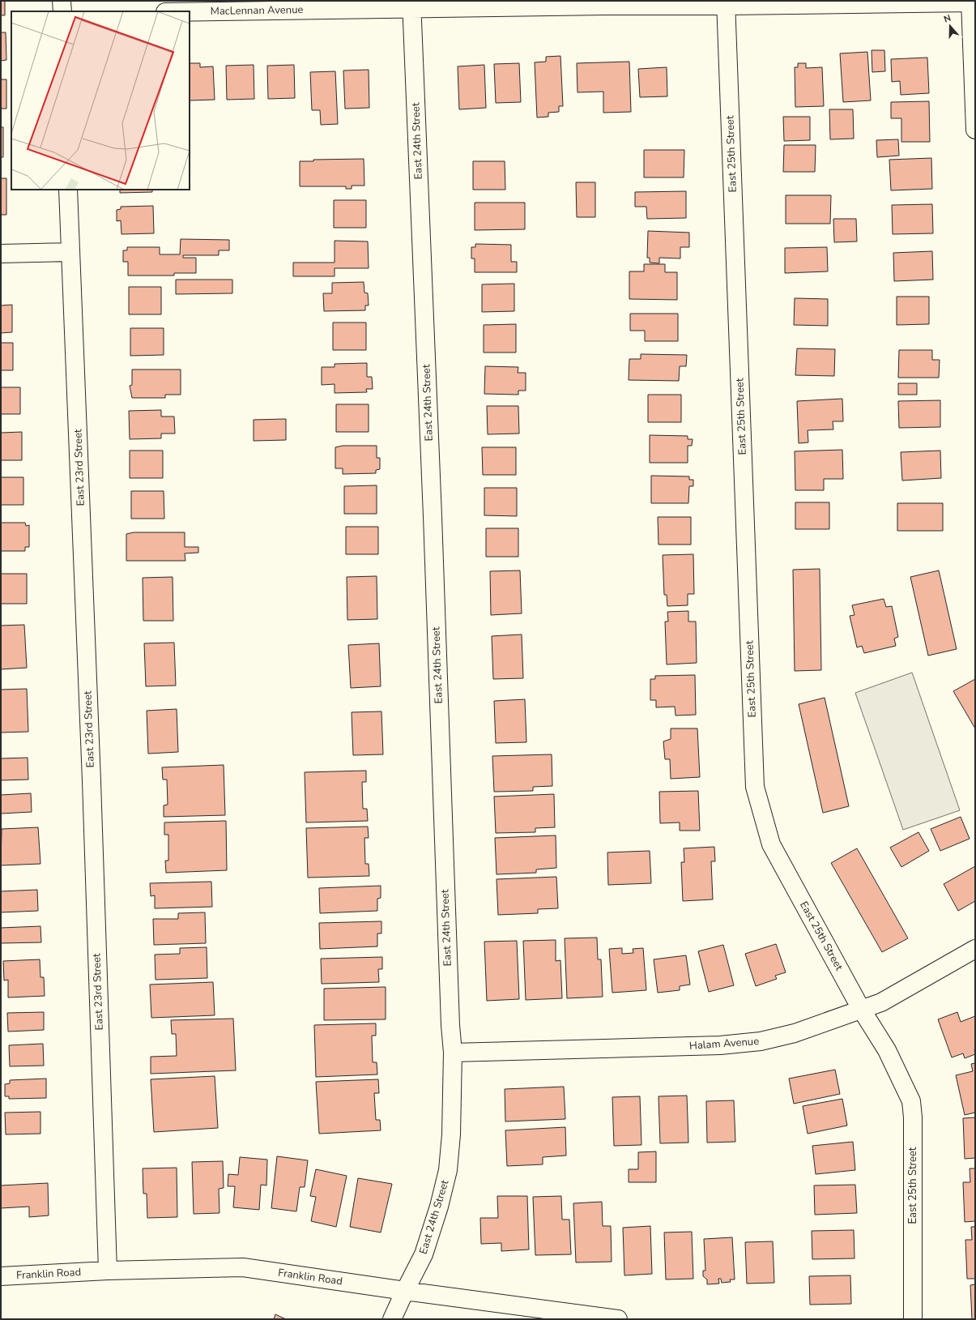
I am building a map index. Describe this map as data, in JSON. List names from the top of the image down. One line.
{"streets":{"street":["MacLennan Avenue","East 24th Street","East 25th Street","East 23rd Street","Halam Avenue","Franklin Road"]},"crossings":[["MacLennan Avenue","East 24th Street"],["MacLennan Avenue","East 25th Street"],["East 24th Street","Halam Avenue"],["East 24th Street","Franklin Road"],["East 25th Street","Halam Avenue"],["East 23rd Street","Franklin Road"]],"north":"top"}
